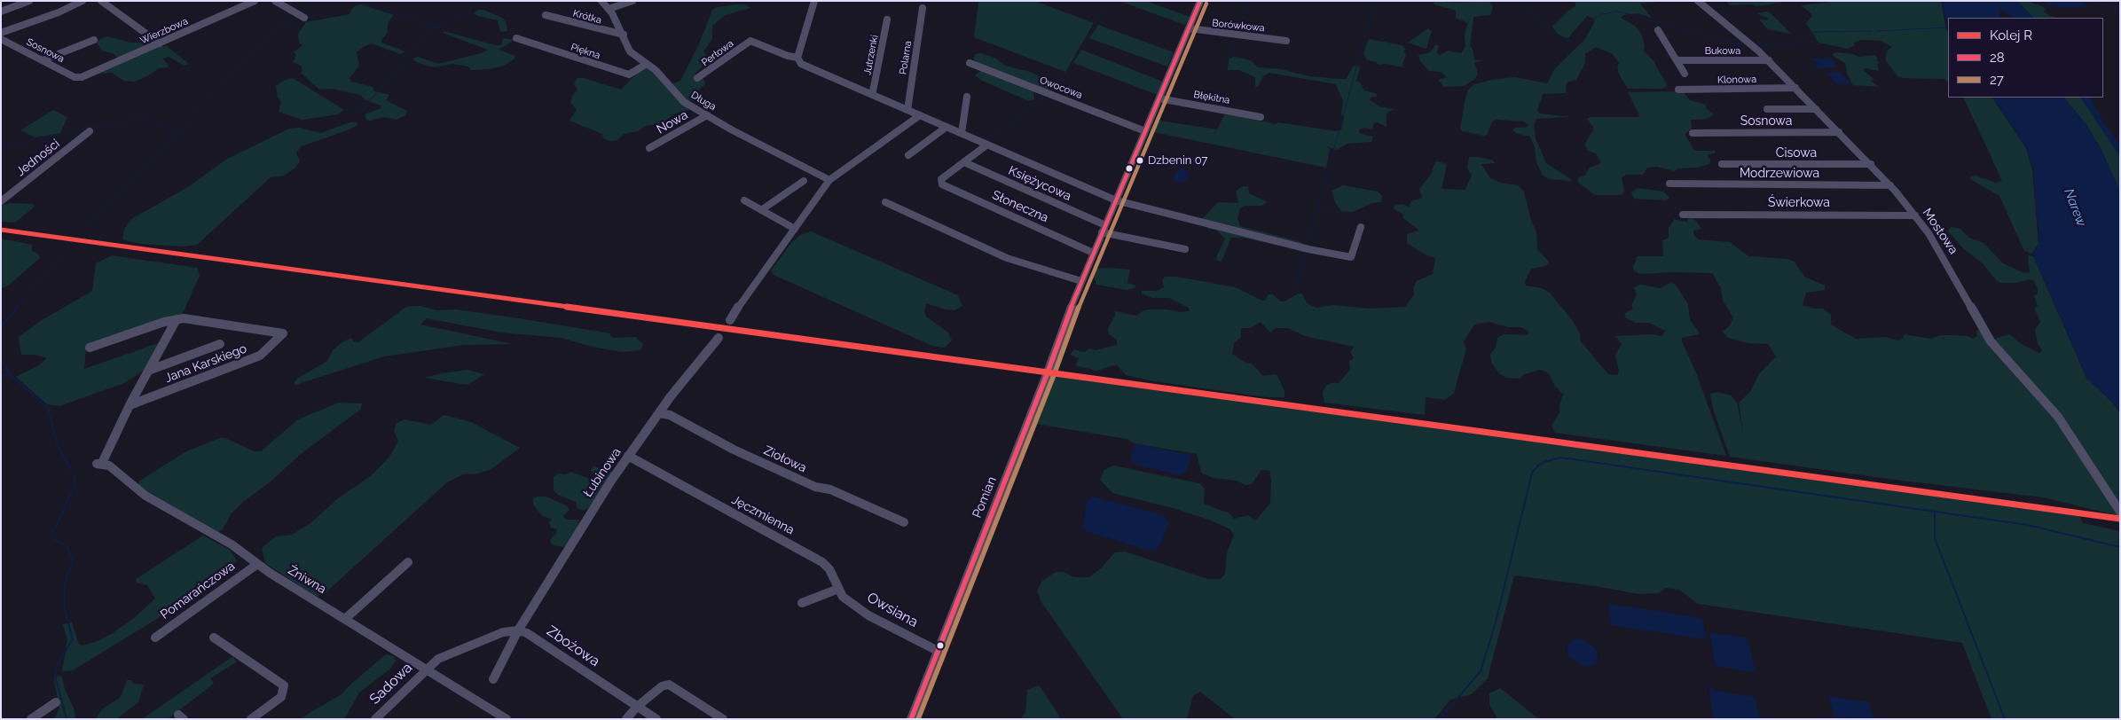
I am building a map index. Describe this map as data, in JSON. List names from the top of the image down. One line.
{"streets":{"street":["Krótka","Borówkowa","Wierzbowa","Sosnowa","Piękna","Bukowa","Perłowa","Jutrzenki","Polarna","Klonowa","Owocowa","Błękitna","Długa","Nowa","Cisowa","Jedności","Modrzewiowa","Księżycowa","Świerkowa","Słoneczna","Mostowa","Jana Karskiego","Ziołowa","Łubinowa","Pomian","Jęczmienna","Żniwna","Pomarańczowa","Owsiana","Zbożowa","Sadowa"]},"crossings":[["Krótka","Długa"],["Borówkowa","Pomian"],["Wierzbowa","Sosnowa"],["Sosnowa","Mostowa"],["Piękna","Długa"],["Bukowa","Mostowa"],["Klonowa","Mostowa"],["Owocowa","Pomian"],["Błękitna","Pomian"],["Długa","Nowa"],["Cisowa","Mostowa"],["Modrzewiowa","Mostowa"],["Księżycowa","Pomian"],["Świerkowa","Mostowa"],["Słoneczna","Pomian"],["Jana Karskiego","Żniwna"],["Ziołowa","Łubinowa"],["Łubinowa","Jęczmienna"],["Łubinowa","Zbożowa"],["Łubinowa","Sadowa"],["Pomian","Owsiana"],["Jęczmienna","Owsiana"],["Żniwna","Pomarańczowa"],["Żniwna","Sadowa"],["Zbożowa","Sadowa"]],"water":["Narew"],"places":["Dzbenin 07"],"lines":["transit line 28","transit line 27","rail line R"],"legend":["Kolej R","28","27"]}
